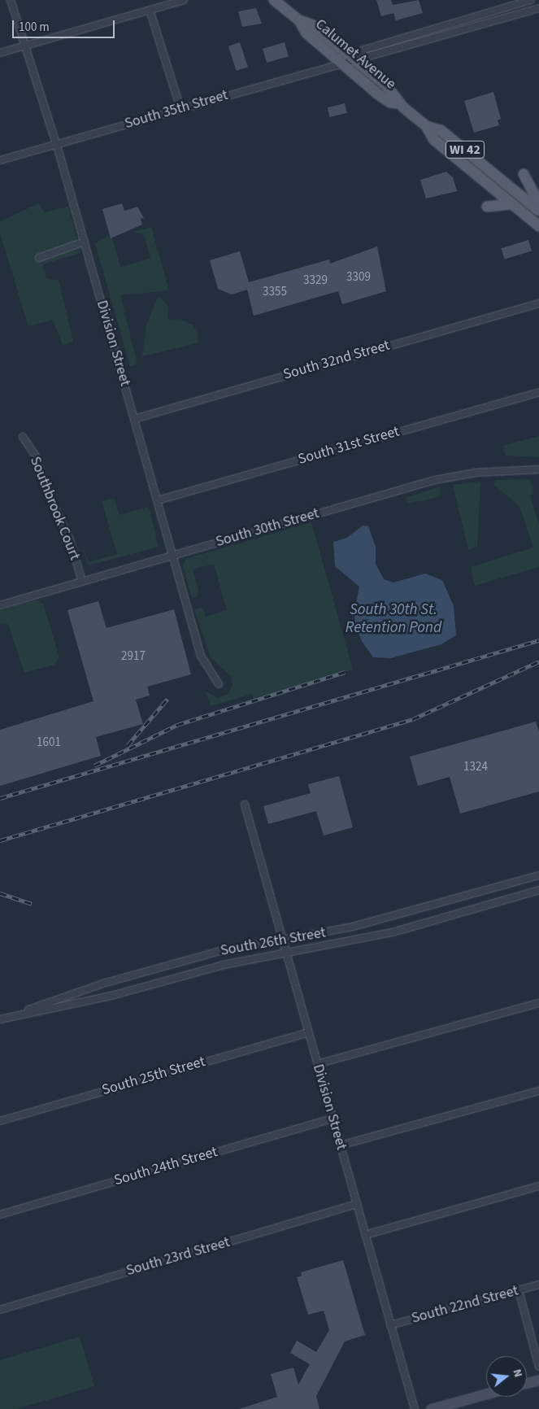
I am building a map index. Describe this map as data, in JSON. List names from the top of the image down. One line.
{"streets":{"main road":["Calumet Avenue","WI 42"],"street":["South 35th Street","Division Street","South 32nd Street","South 31st Street","Southbrook Court","South 30th Street","South 26th Street","South 25th Street","South 24th Street","South 23rd Street","South 22nd Street"]},"crossings":[["Calumet Avenue","South 35th Street"],["South 35th Street","Division Street"],["Division Street","South 32nd Street"],["Division Street","South 31st Street"],["Division Street","South 30th Street"],["Division Street","South 26th Street"],["Division Street","South 25th Street"],["Division Street","South 24th Street"],["Division Street","South 23rd Street"],["Division Street","South 22nd Street"],["Southbrook Court","South 30th Street"]],"water":["South 30th St. Retention Pond"],"house_numbers":["3309","3329","3355","2917","1601","1324"],"scale_bar":"100 m","north":"right"}
